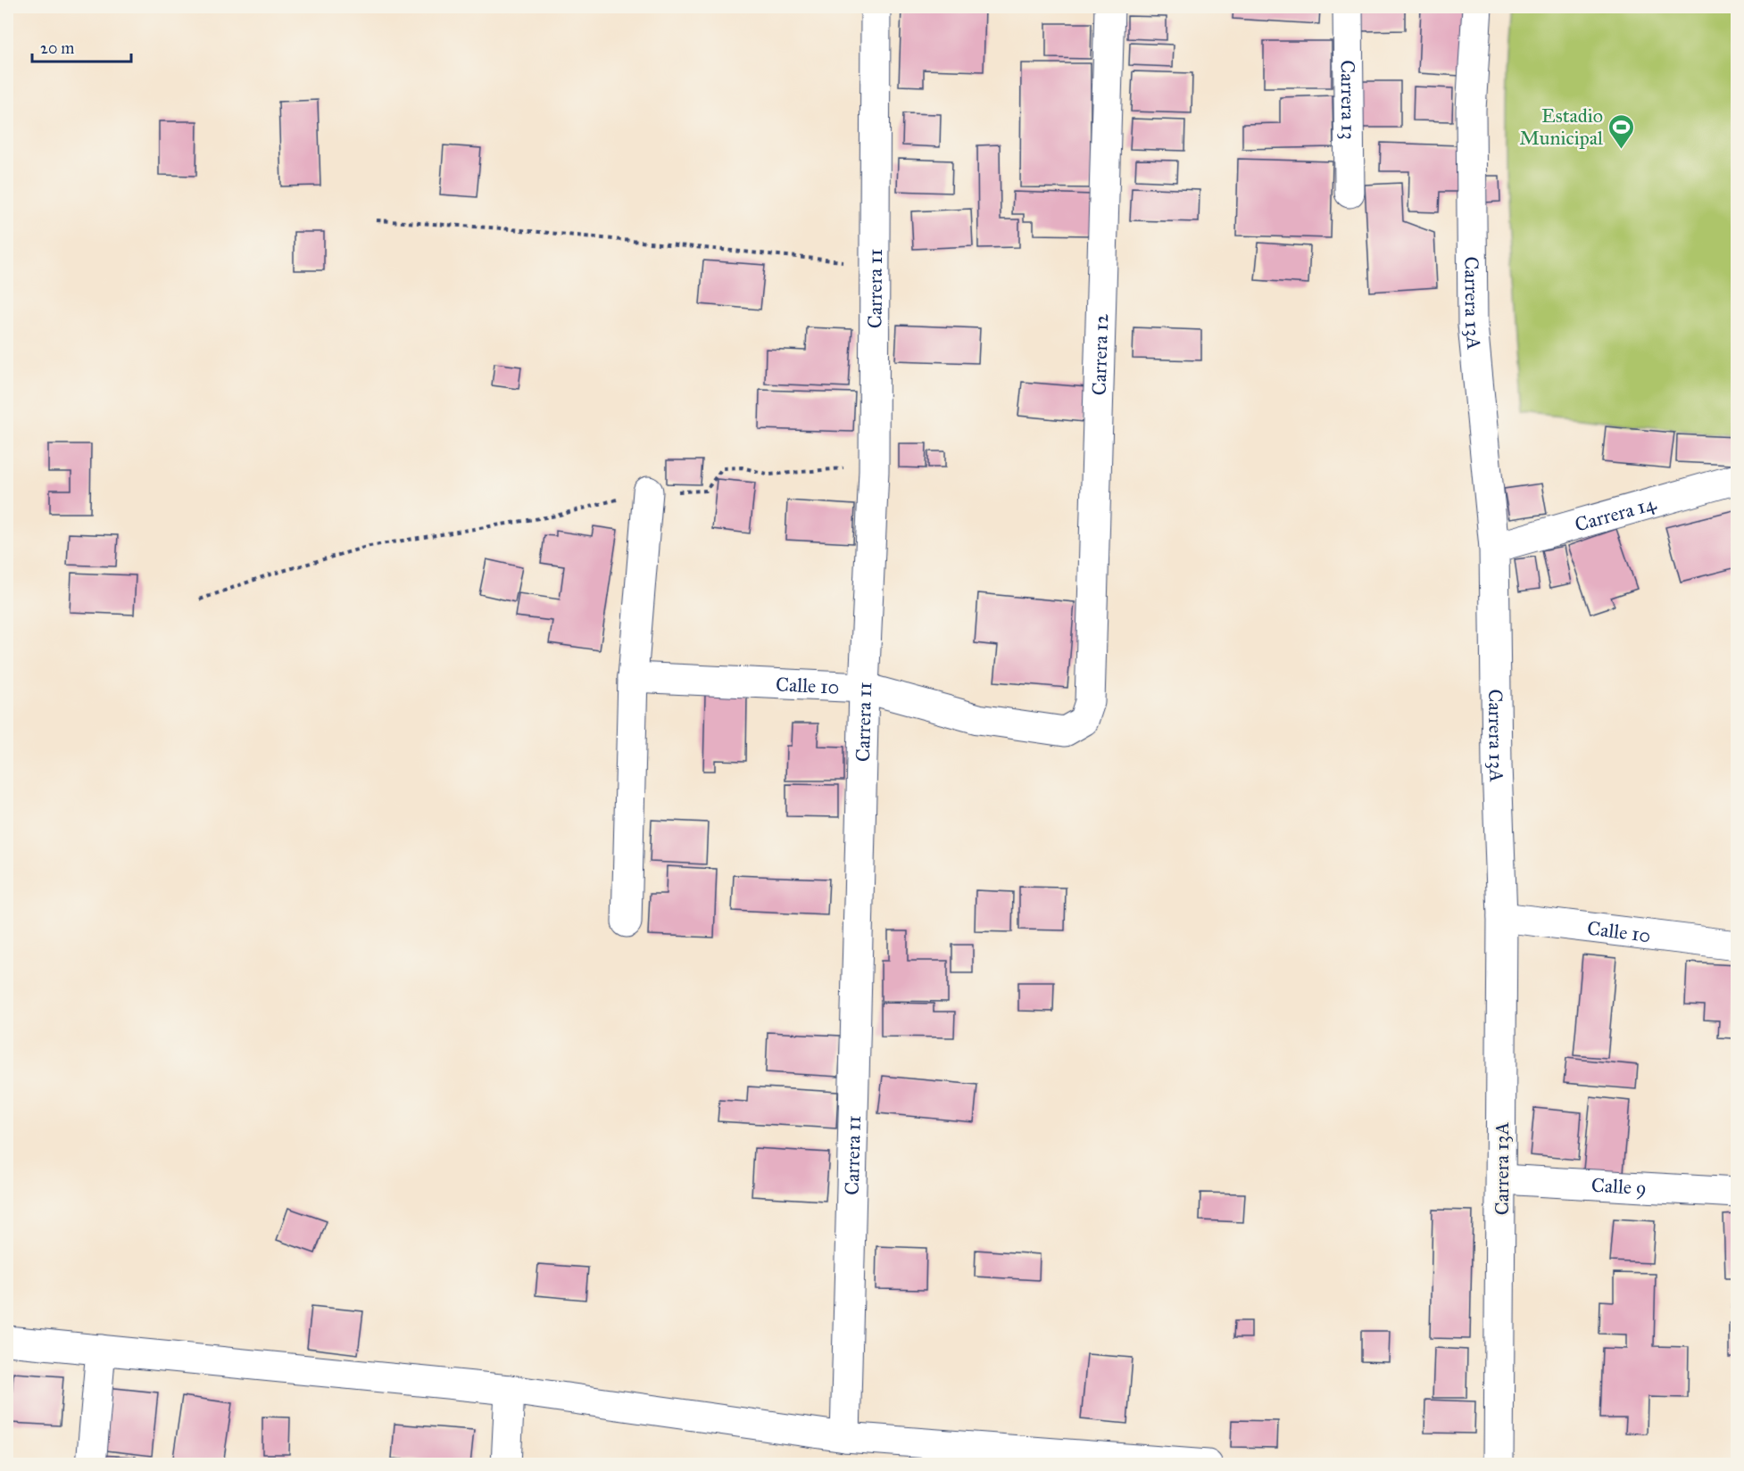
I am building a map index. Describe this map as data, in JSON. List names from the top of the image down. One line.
{"streets":{"street":["Carrera 13","Carrera 11","Carrera 13A","Carrera 12","Carrera 14","Calle 10","Calle 9"]},"crossings":[["Carrera 11","Calle 10"],["Carrera 13A","Carrera 14"],["Carrera 13A","Calle 10"],["Carrera 13A","Calle 9"],["Carrera 12","Calle 10"]],"places":{"sports":["Estadio Municipal"]},"scale_bar":"20 m"}
